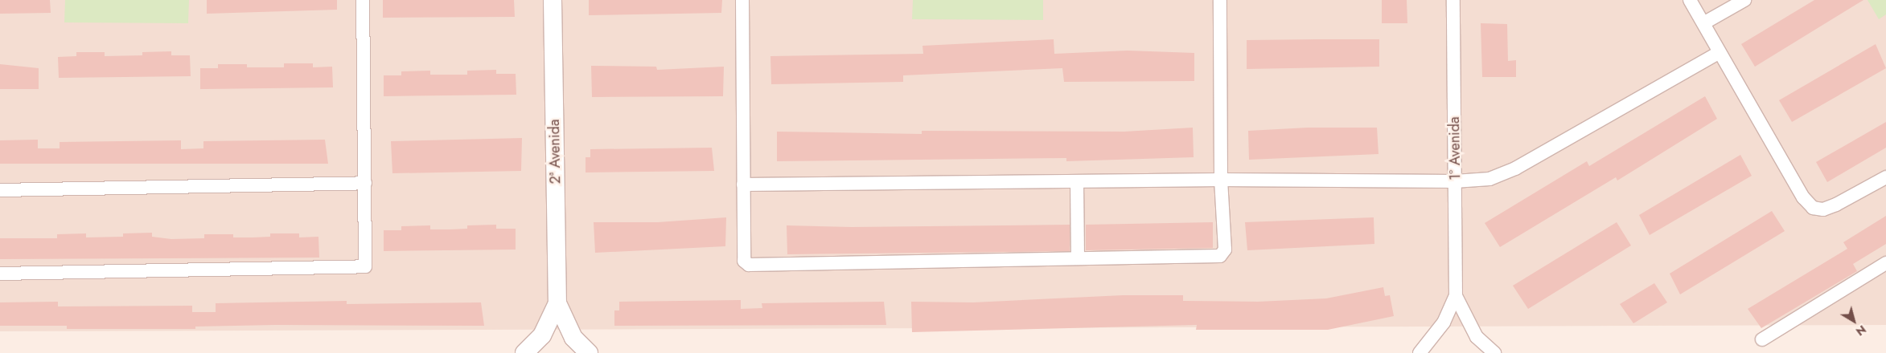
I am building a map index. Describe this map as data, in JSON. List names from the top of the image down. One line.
{"streets":{"street":["1º Avenida","2ª Avenida"]},"north":"bottom right"}
